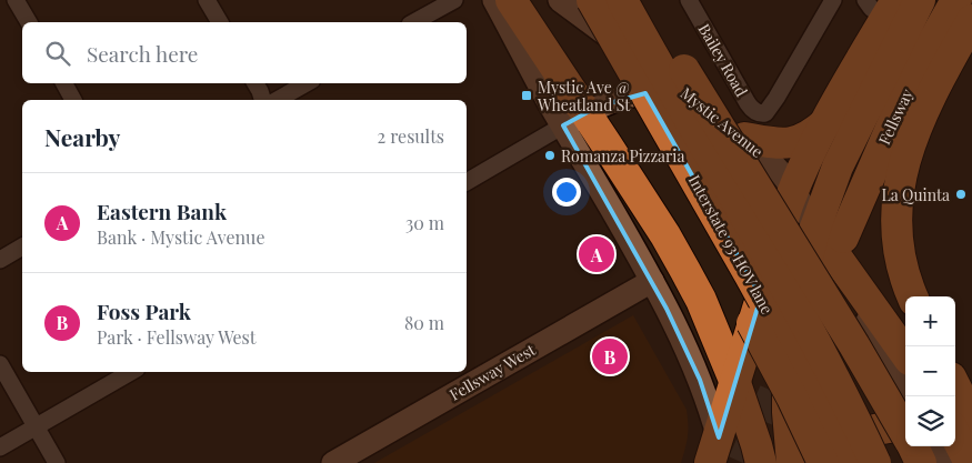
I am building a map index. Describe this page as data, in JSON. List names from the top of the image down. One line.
{"streets":{"highway":["Fellsway","Interstate 93 HOV lane"],"main road":["Mystic Avenue","Fellsway West"],"street":["Bailey Road"]},"crossings":[["Fellsway","Mystic Avenue"]],"places":{"transit":["Mystic Ave @ Wheatland St"],"other":["Romanza Pizzaria","La Quinta"]},"page":{"search":"Search here","heading":["Nearby","2 results"],"list":[{"mark":"A","name":"Eastern Bank","note":"Bank · Mystic Avenue","value":"30 m"},{"mark":"B","name":"Foss Park","note":"Park · Fellsway West","value":"80 m"}],"pins":["A","B"],"map_buttons":["+","−"]}}
